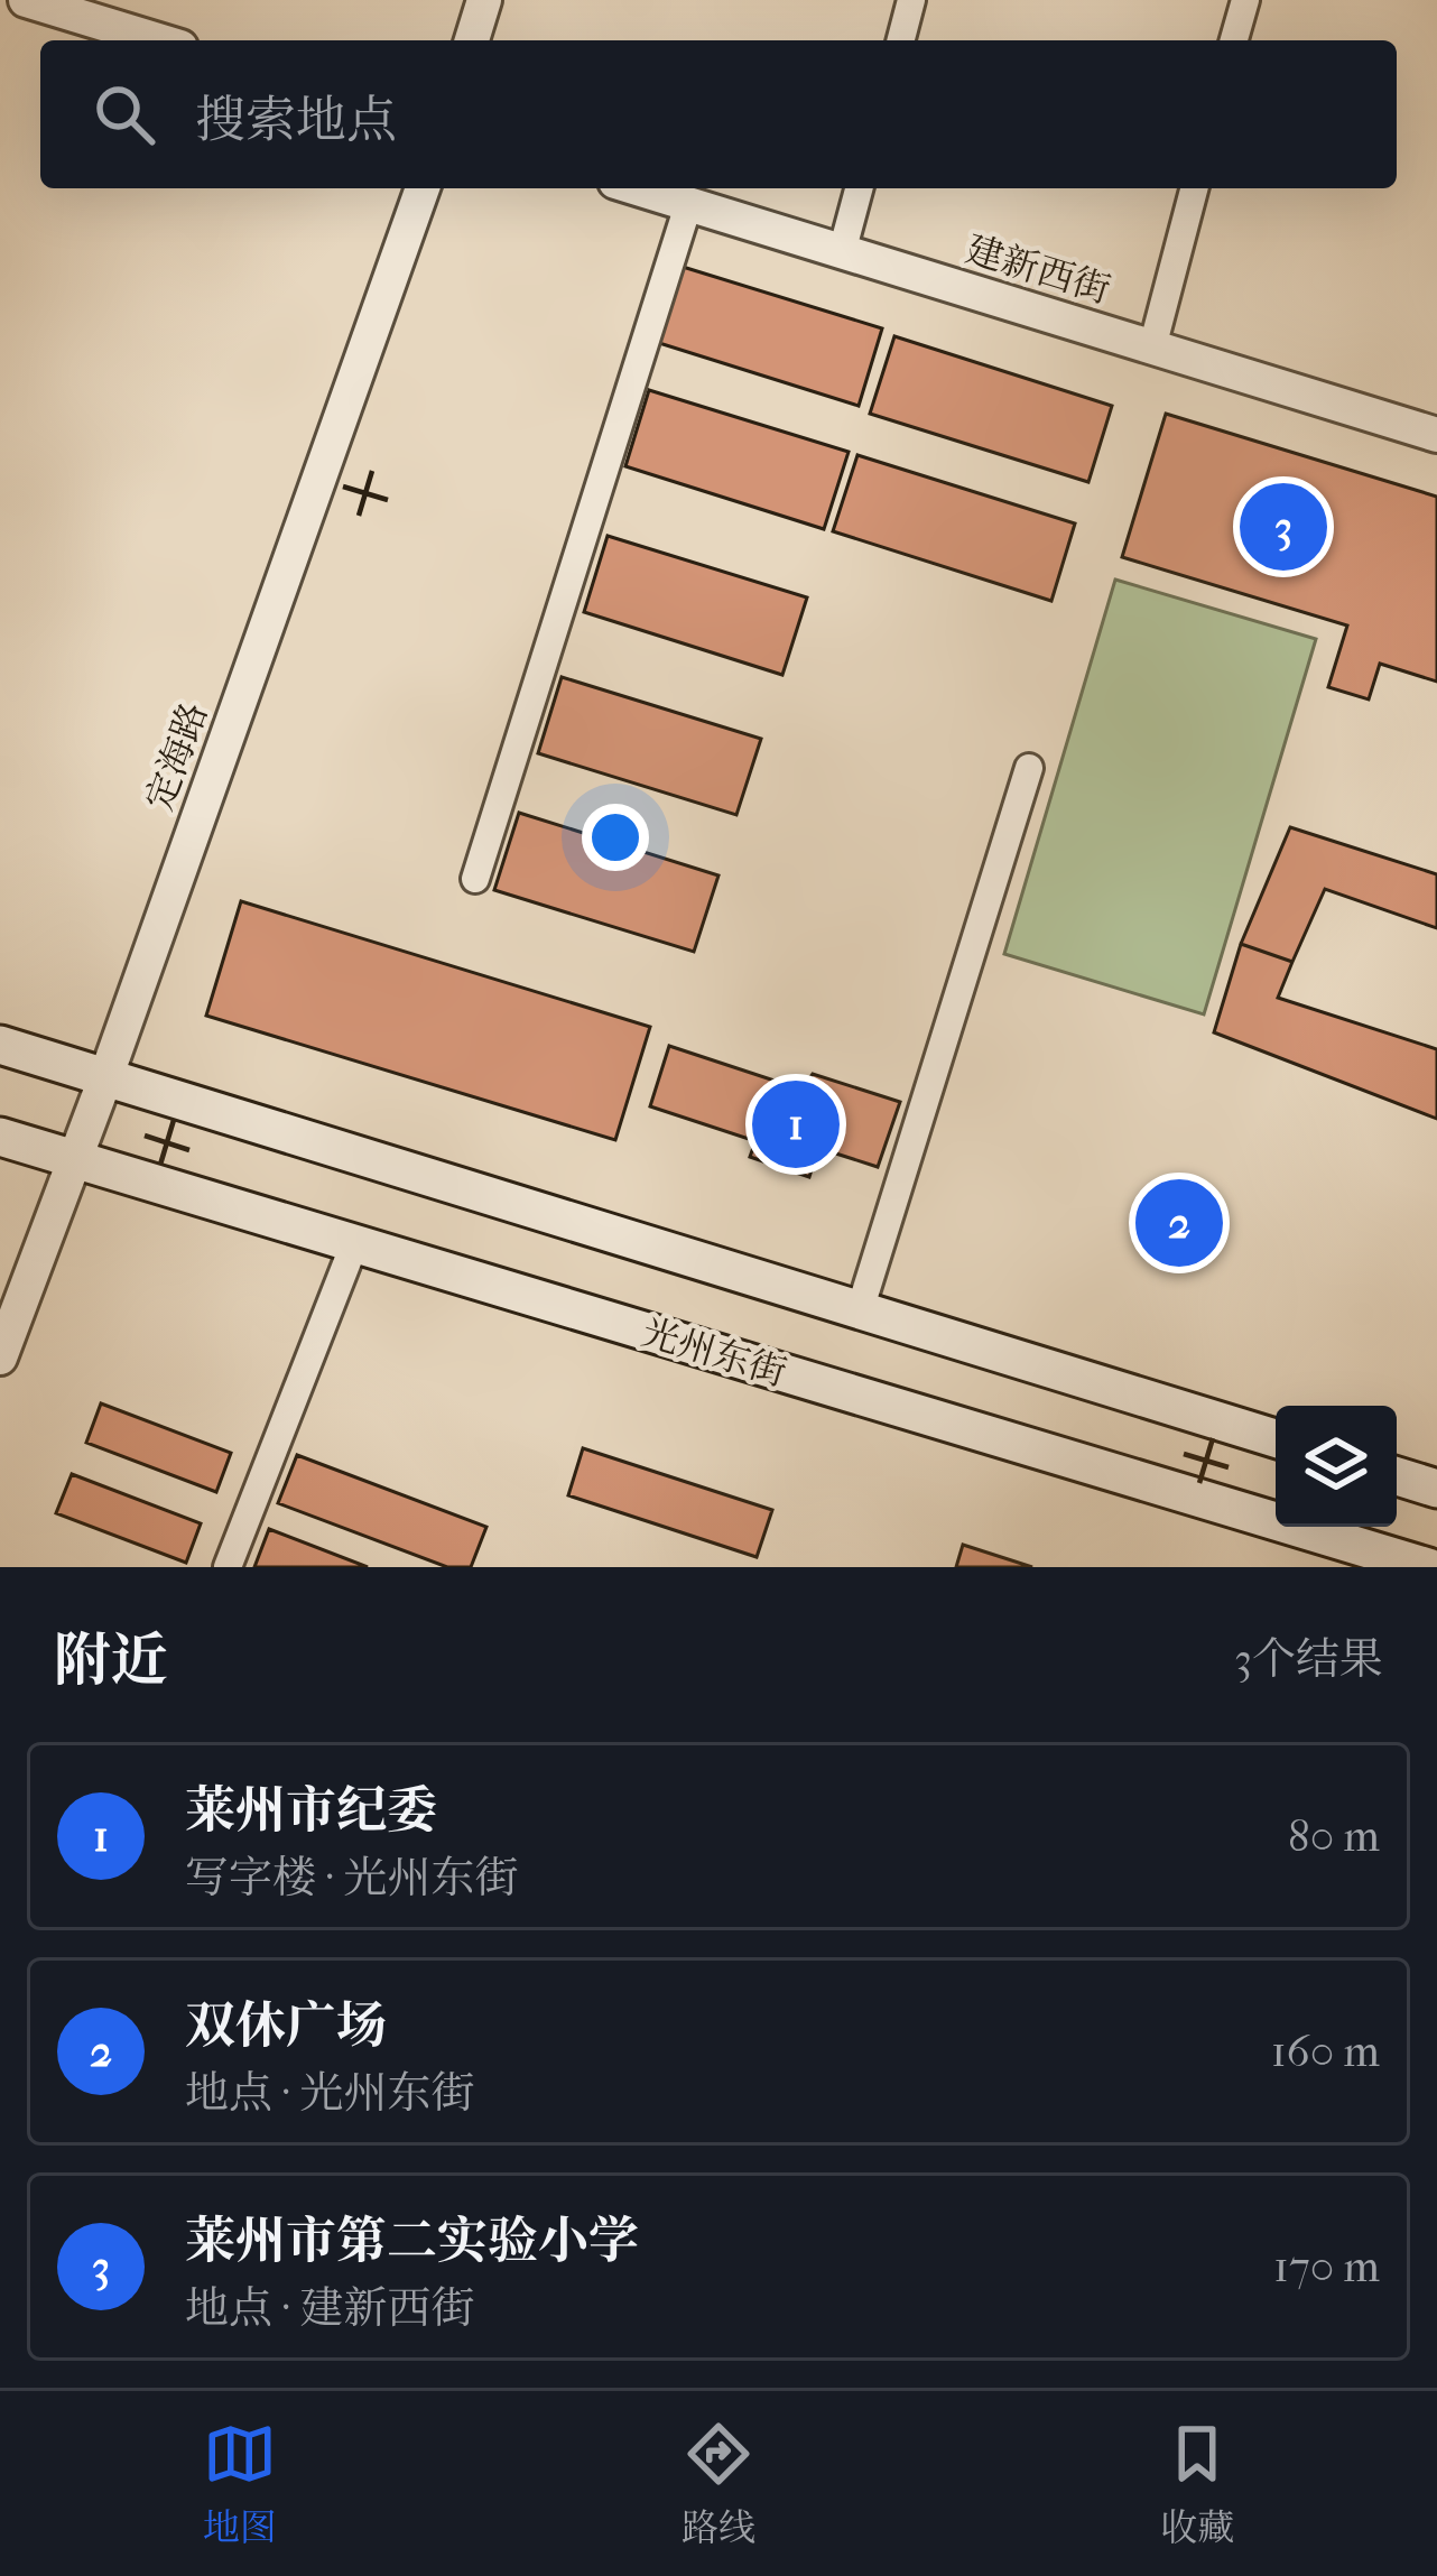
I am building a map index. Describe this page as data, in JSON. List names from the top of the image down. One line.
{"streets":{"main road":["光州东街"],"street":["建新西街","定海路"]},"crossings":[["定海路","光州东街"]],"page":{"search":"搜索地点","pins":["3","1","2"],"heading":["附近","3个结果"],"list":[{"mark":"1","name":"莱州市纪委","note":"写字楼 · 光州东街","value":"80 m"},{"mark":"2","name":"双休广场","note":"地点 · 光州东街","value":"160 m"},{"mark":"3","name":"莱州市第二实验小学","note":"地点 · 建新西街","value":"170 m"}],"nav":["地图","路线","收藏"]}}
